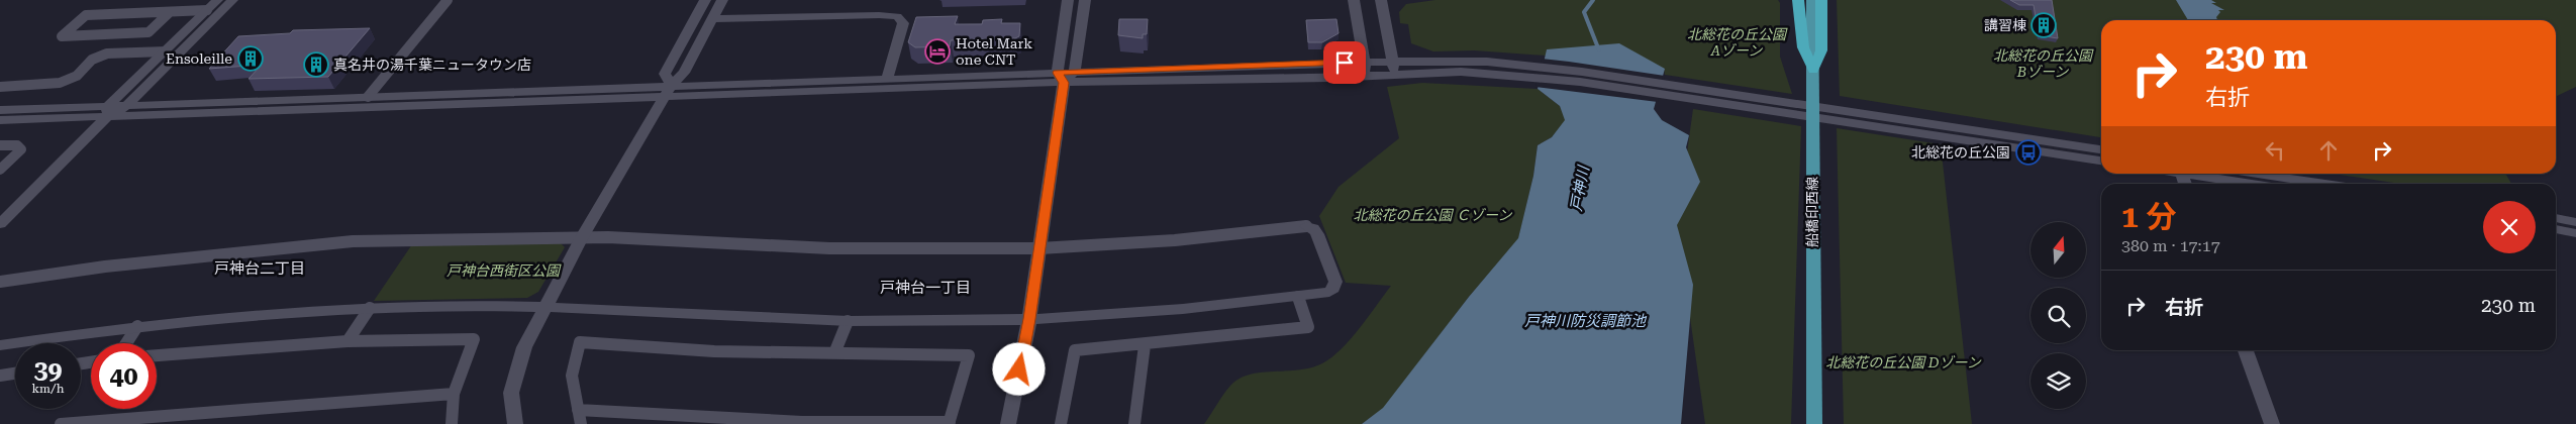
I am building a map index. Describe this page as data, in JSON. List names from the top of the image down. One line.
{"streets":{"main road":["船橋印西線"]},"districts":["戸神台二丁目","戸神台一丁目"],"water":["戸神川","戸神川防災調節池"],"parks":["北総花の丘公園 Aゾーン","北総花の丘公園 Bゾーン","北総花の丘公園 Ｃゾーン","戸神台西街区公園","北総花の丘公園 Dゾーン"],"places":{"building":["講習棟","Ensoleille","真名井の湯千葉ニュータウン店"],"hotel":["Hotel Mark one CNT"],"bus stop":["北総花の丘公園"]},"north":"top","page":{"turn":["230 m","右折"],"heading":["1 分","380 m · 17:17"],"list":[{"name":"右折","value":"230 m"}],"speed":"39 km/h","limit":"40"}}
